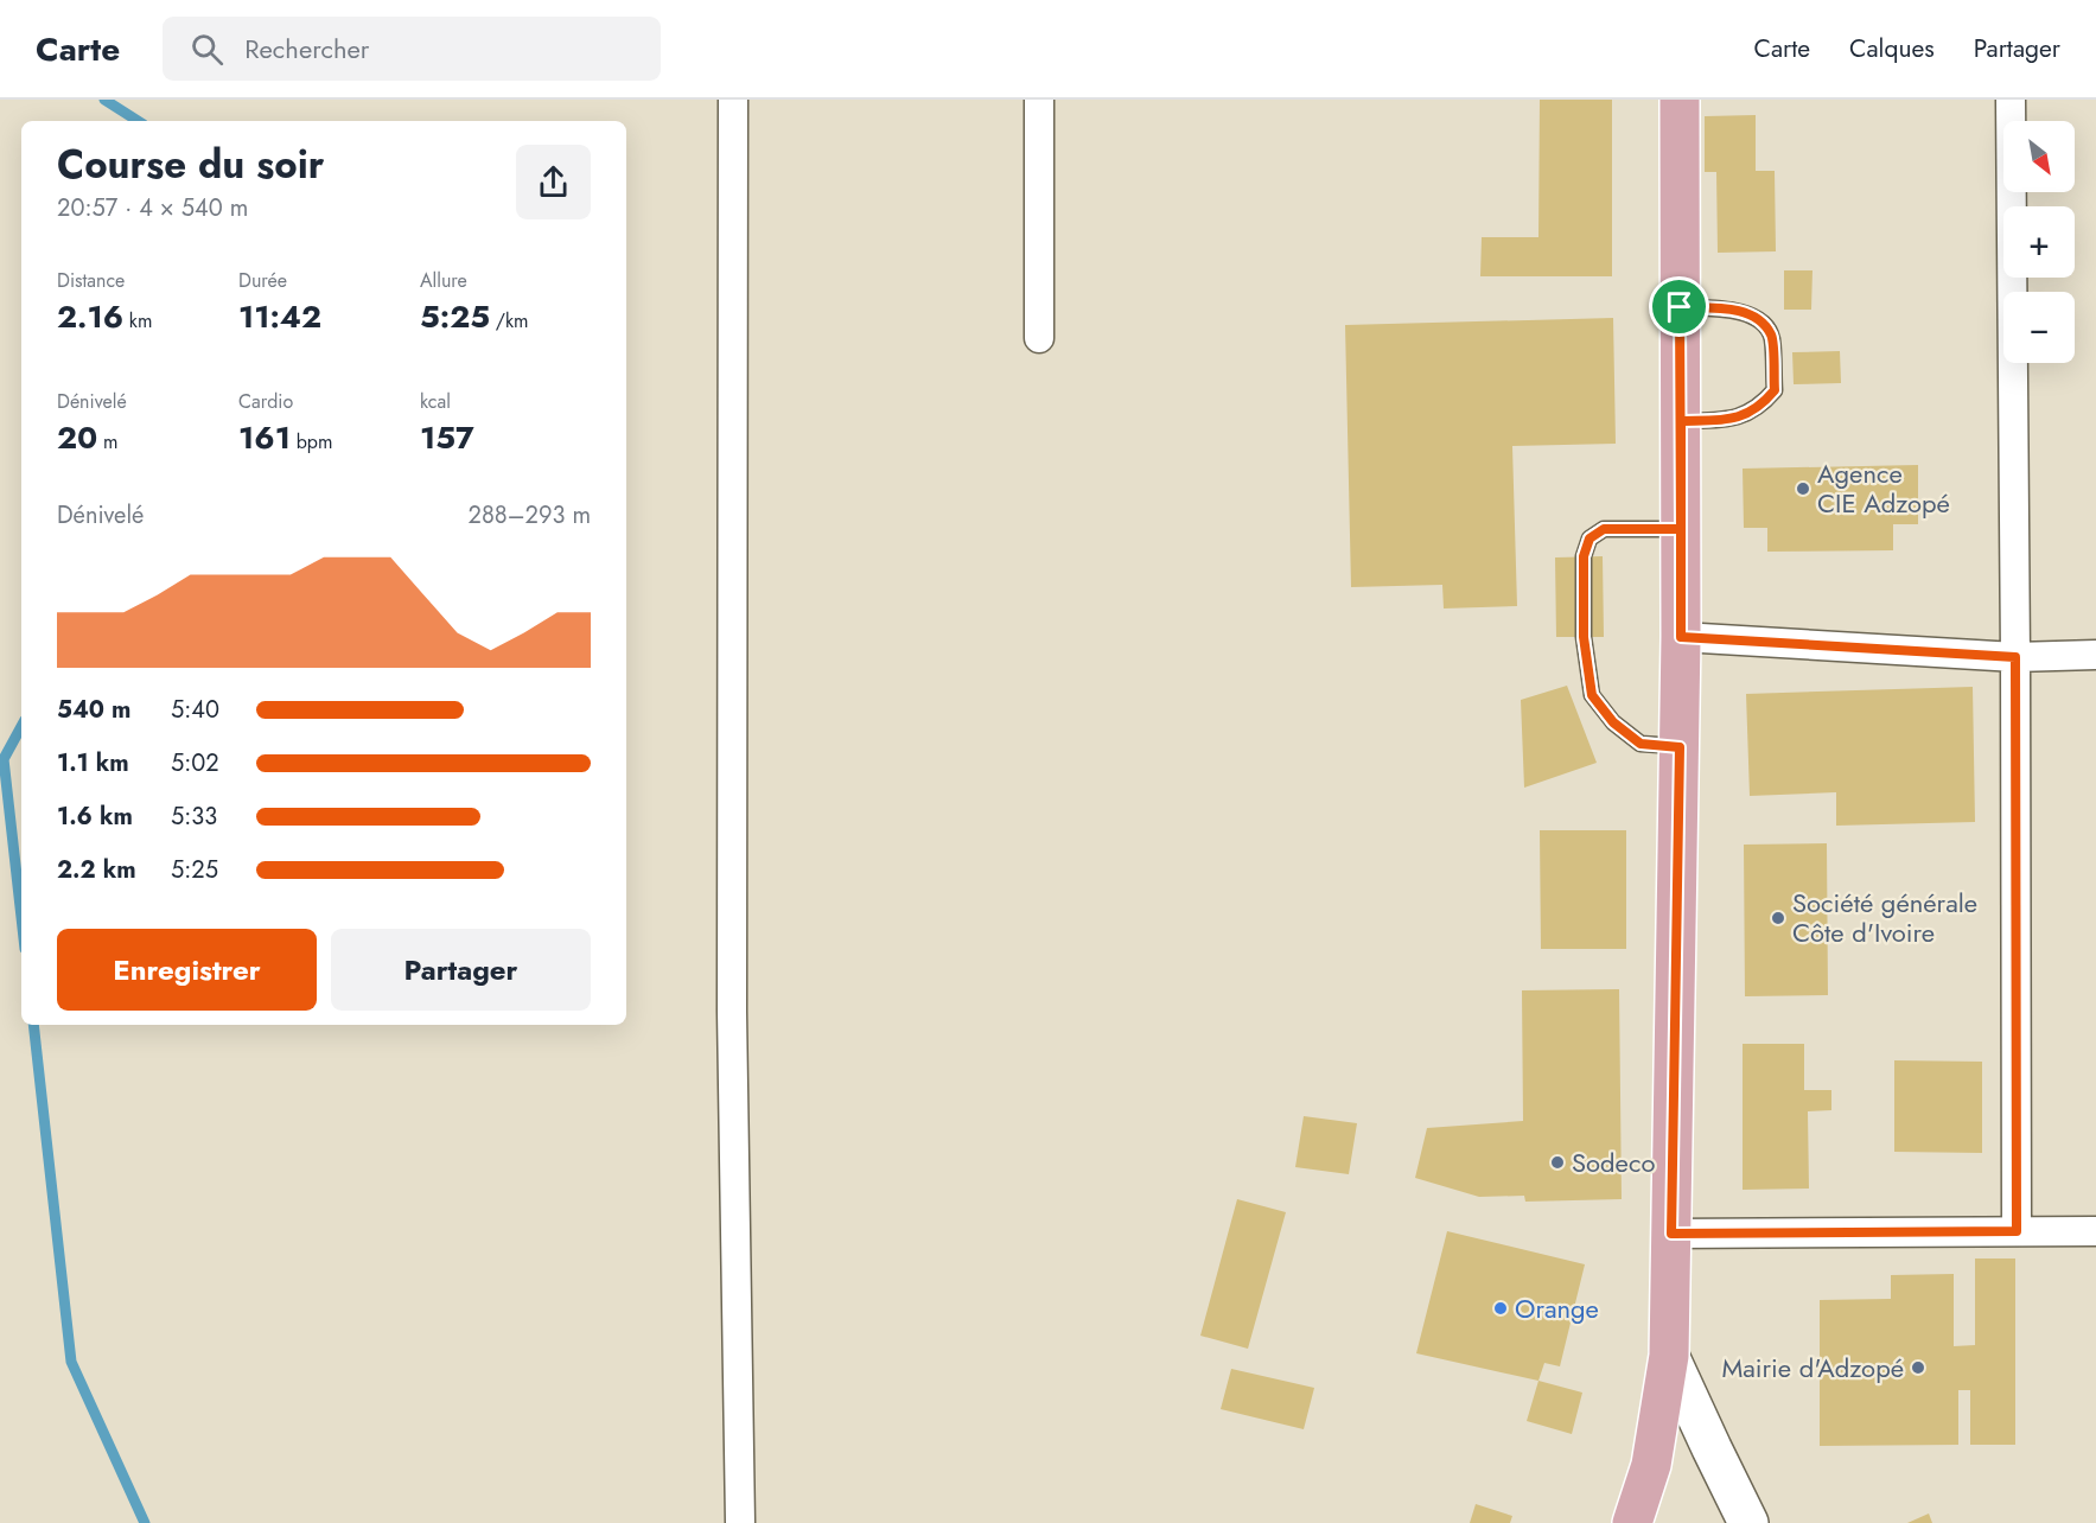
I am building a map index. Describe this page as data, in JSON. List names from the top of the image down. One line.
{"places":["Agence CIE Adzopé","Société générale Côte d'Ivoire","Sodeco","Orange","Mairie d'Adzopé"],"north":"bottom right","page":{"header":"Carte","search":"Rechercher","nav":["Carte","Calques","Partager"],"map_buttons":["+","−"],"heading":["Course du soir","20:57 · 4 × 540 m"],"stats":[["Distance","2.16 km"],["Durée","11:42"],["Allure","5:25 /km"],["Dénivelé","20 m"],["Cardio","161 bpm"],["kcal","157"]],"chart":["Dénivelé","288–293 m"],"list":[{"name":"540 m","note":"5:40"},{"name":"1.1 km","note":"5:02"},{"name":"1.6 km","note":"5:33"},{"name":"2.2 km","note":"5:25"}],"buttons":["Enregistrer","Partager"]}}
